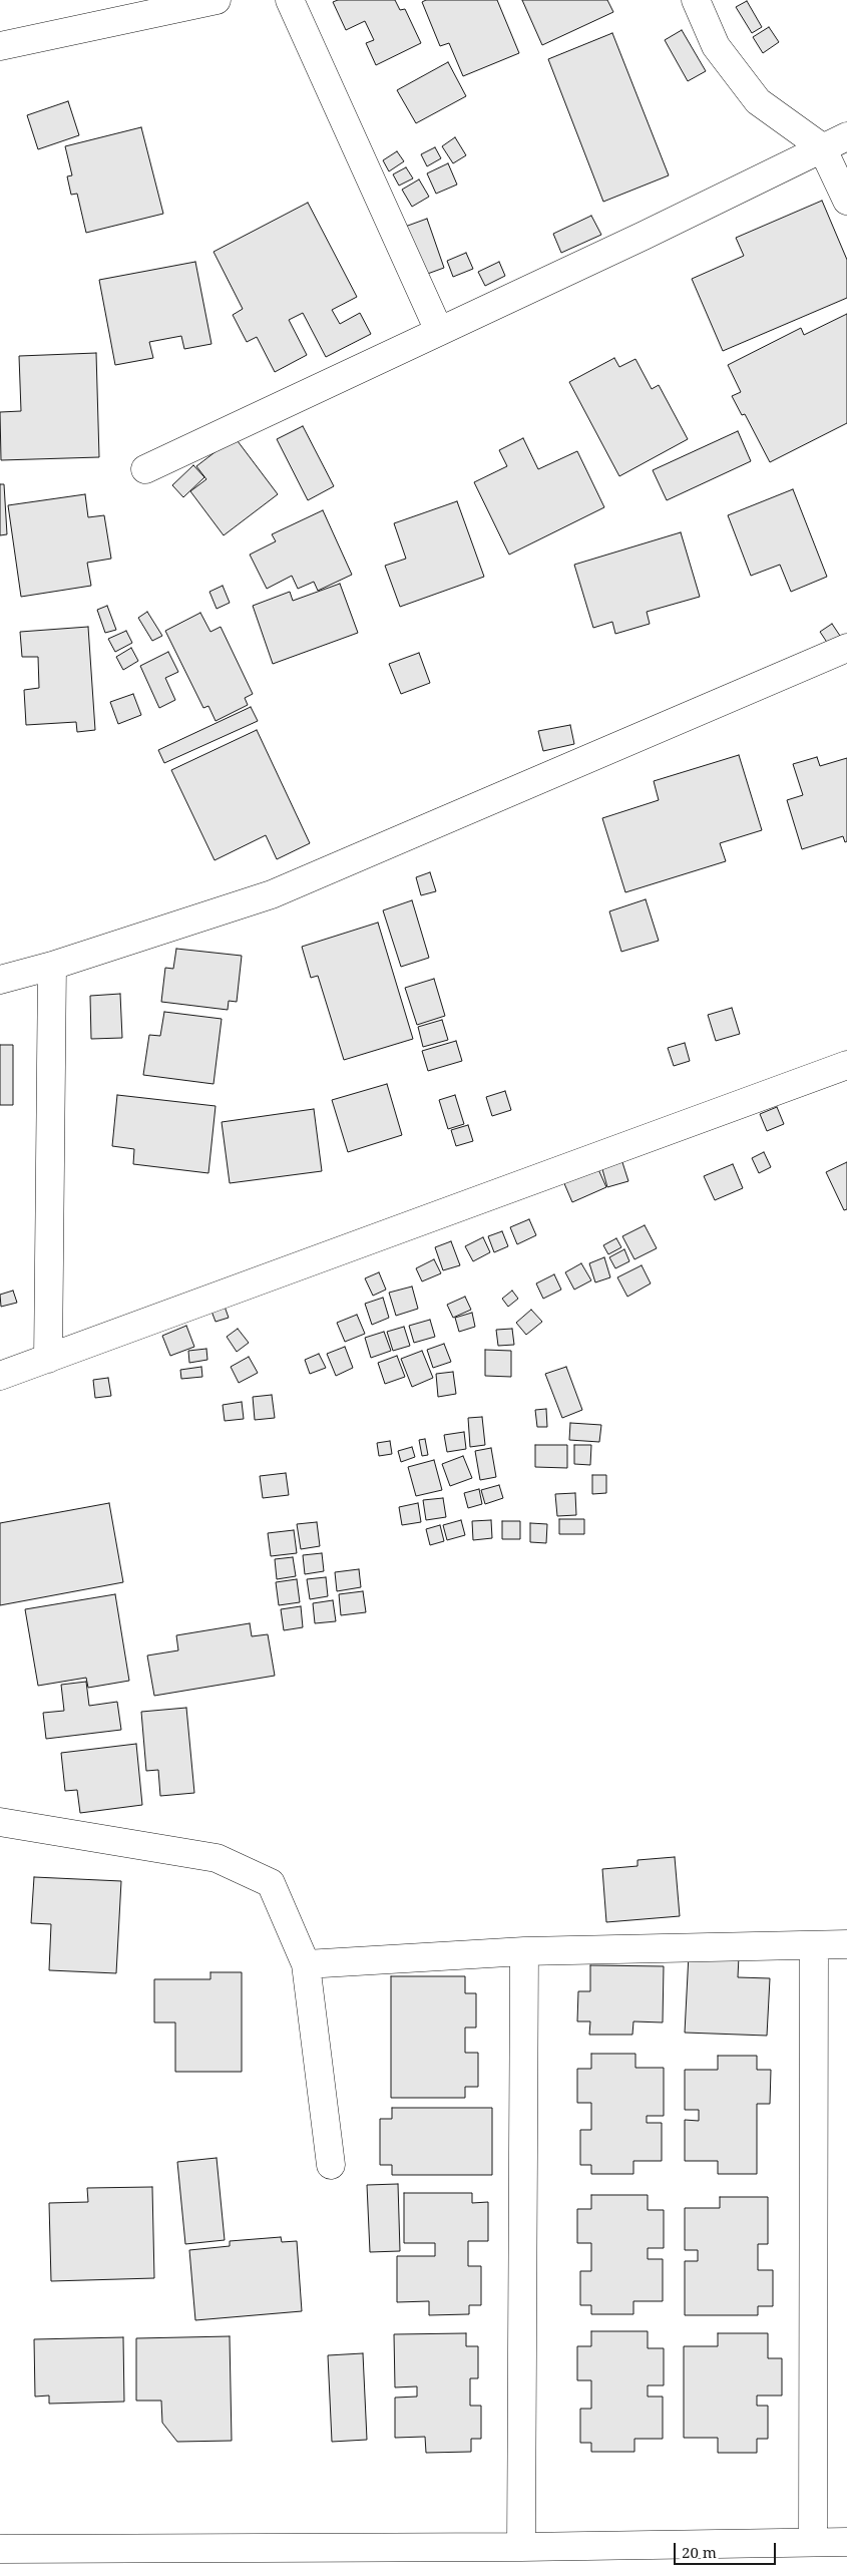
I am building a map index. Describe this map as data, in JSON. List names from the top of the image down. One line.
{"scale_bar":"20 m"}
